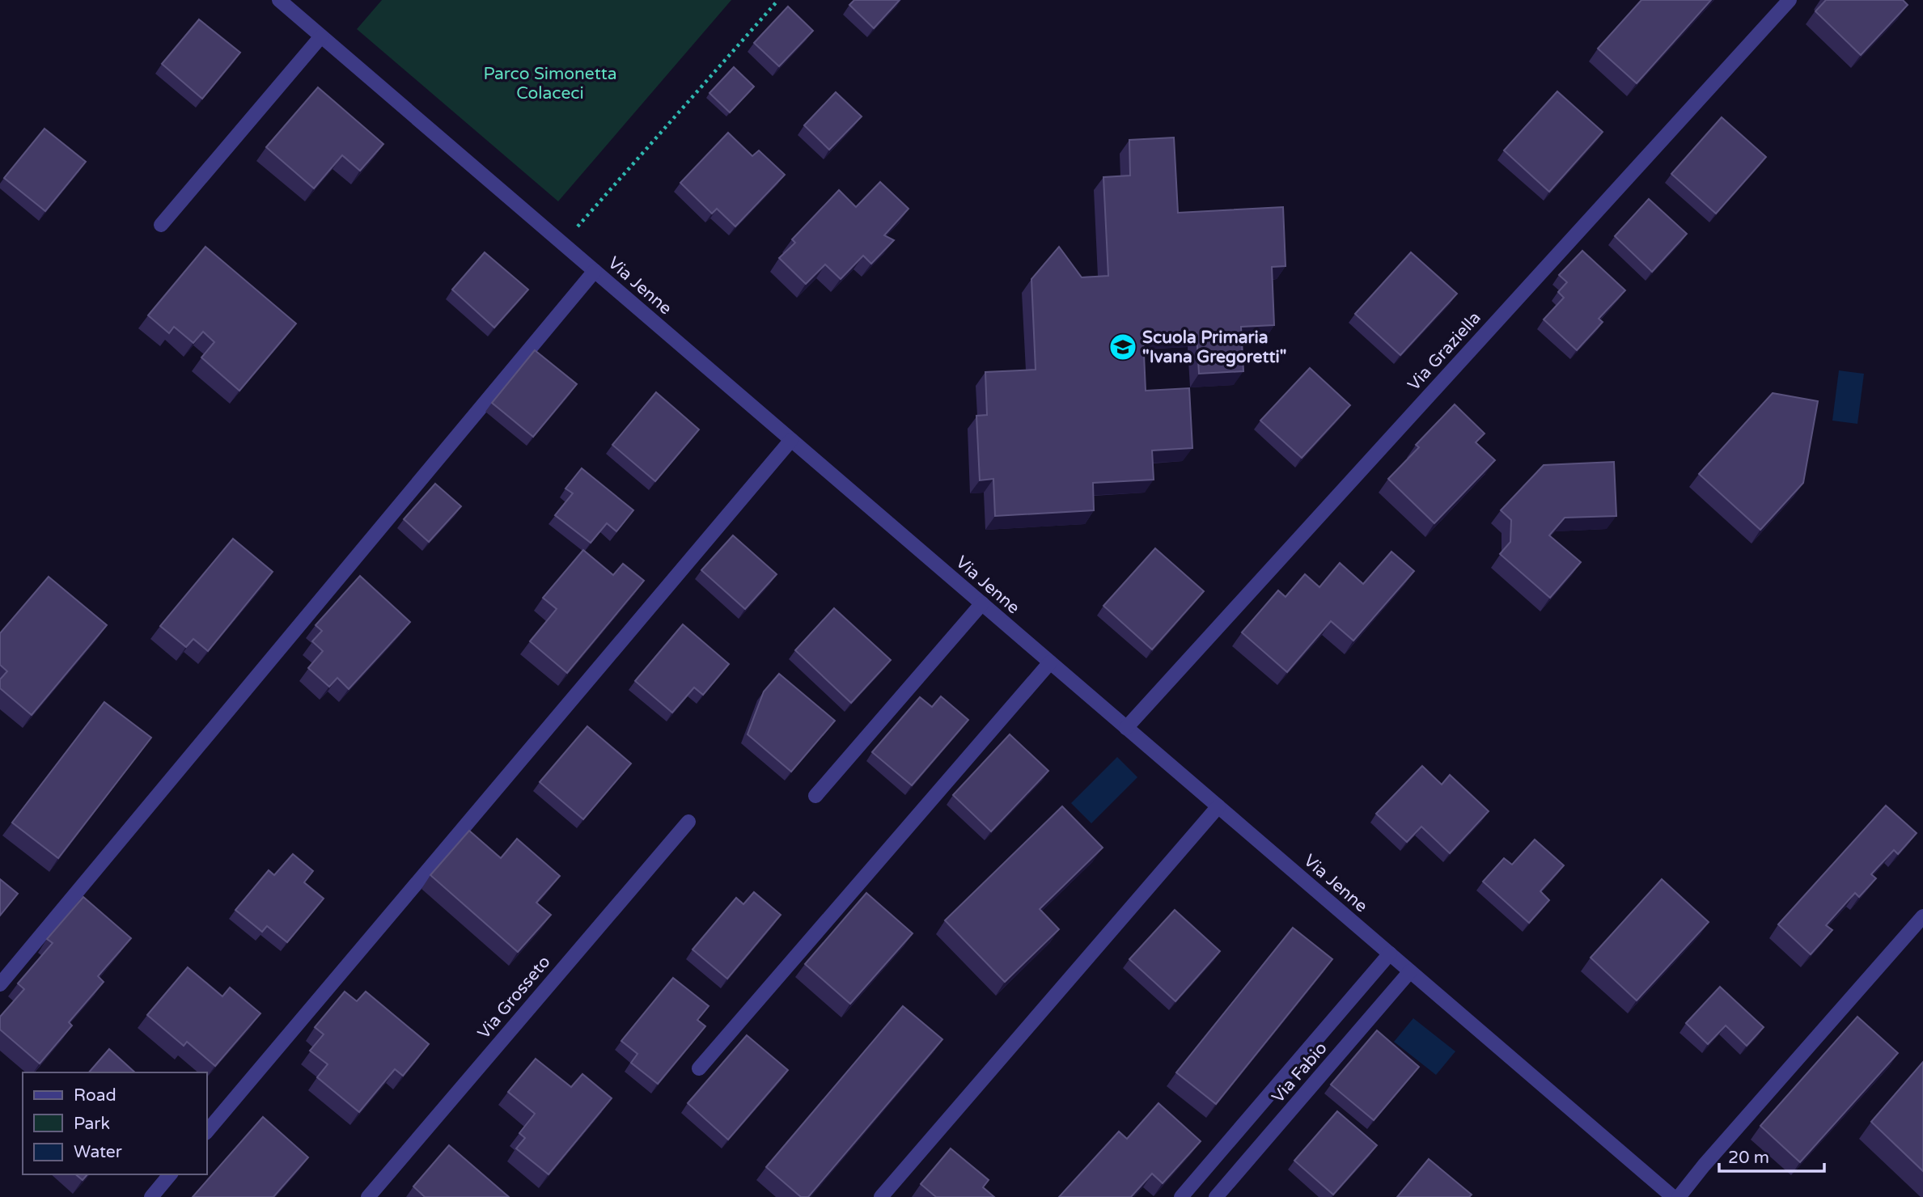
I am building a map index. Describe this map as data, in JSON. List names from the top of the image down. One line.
{"streets":{"street":["Via Jenne","Via Graziella","Via Grosseto","Via Fabio"]},"crossings":[["Via Jenne","Via Graziella"],["Via Jenne","Via Fabio"]],"parks":["Parco Simonetta Colaceci"],"places":{"school or university":["Scuola Primaria \"Ivana Gregoretti\""]},"legend":["Road","Park","Water"],"scale_bar":"20 m"}
